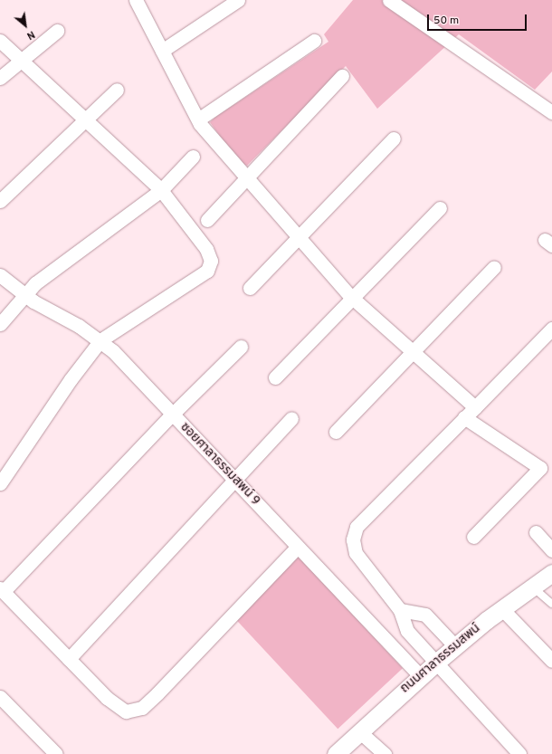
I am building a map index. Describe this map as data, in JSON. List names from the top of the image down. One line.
{"streets":{"street":["ซอยศาลาธรรมสพน์ 9","ถนนศาลาธรรมสพน์"]},"crossings":[["ซอยศาลาธรรมสพน์ 9","ถนนศาลาธรรมสพน์"]],"scale_bar":"50 m","north":"bottom right"}
